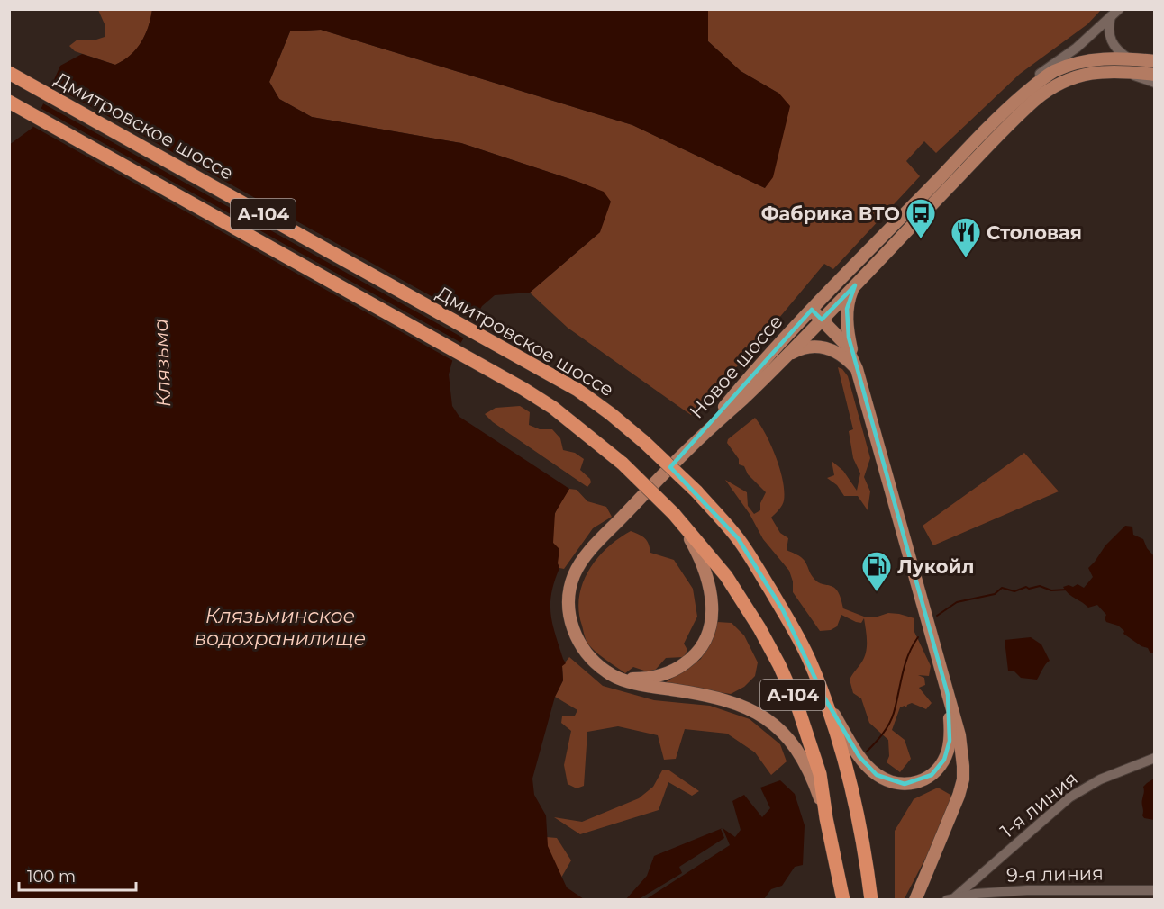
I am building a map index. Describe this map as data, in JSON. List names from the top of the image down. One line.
{"streets":{"highway":["Дмитровское шоссе","А-104"],"main road":["Новое шоссе"],"street":["1-я линия","9-я линия"]},"crossings":[["1-я линия","9-я линия"]],"water":["Клязьма","Клязьминское водохранилище"],"places":{"bus stop":["Фабрика ВТО"],"restaurant":["Столовая"],"fuel station":["Лукойл"]},"scale_bar":"100 m"}
